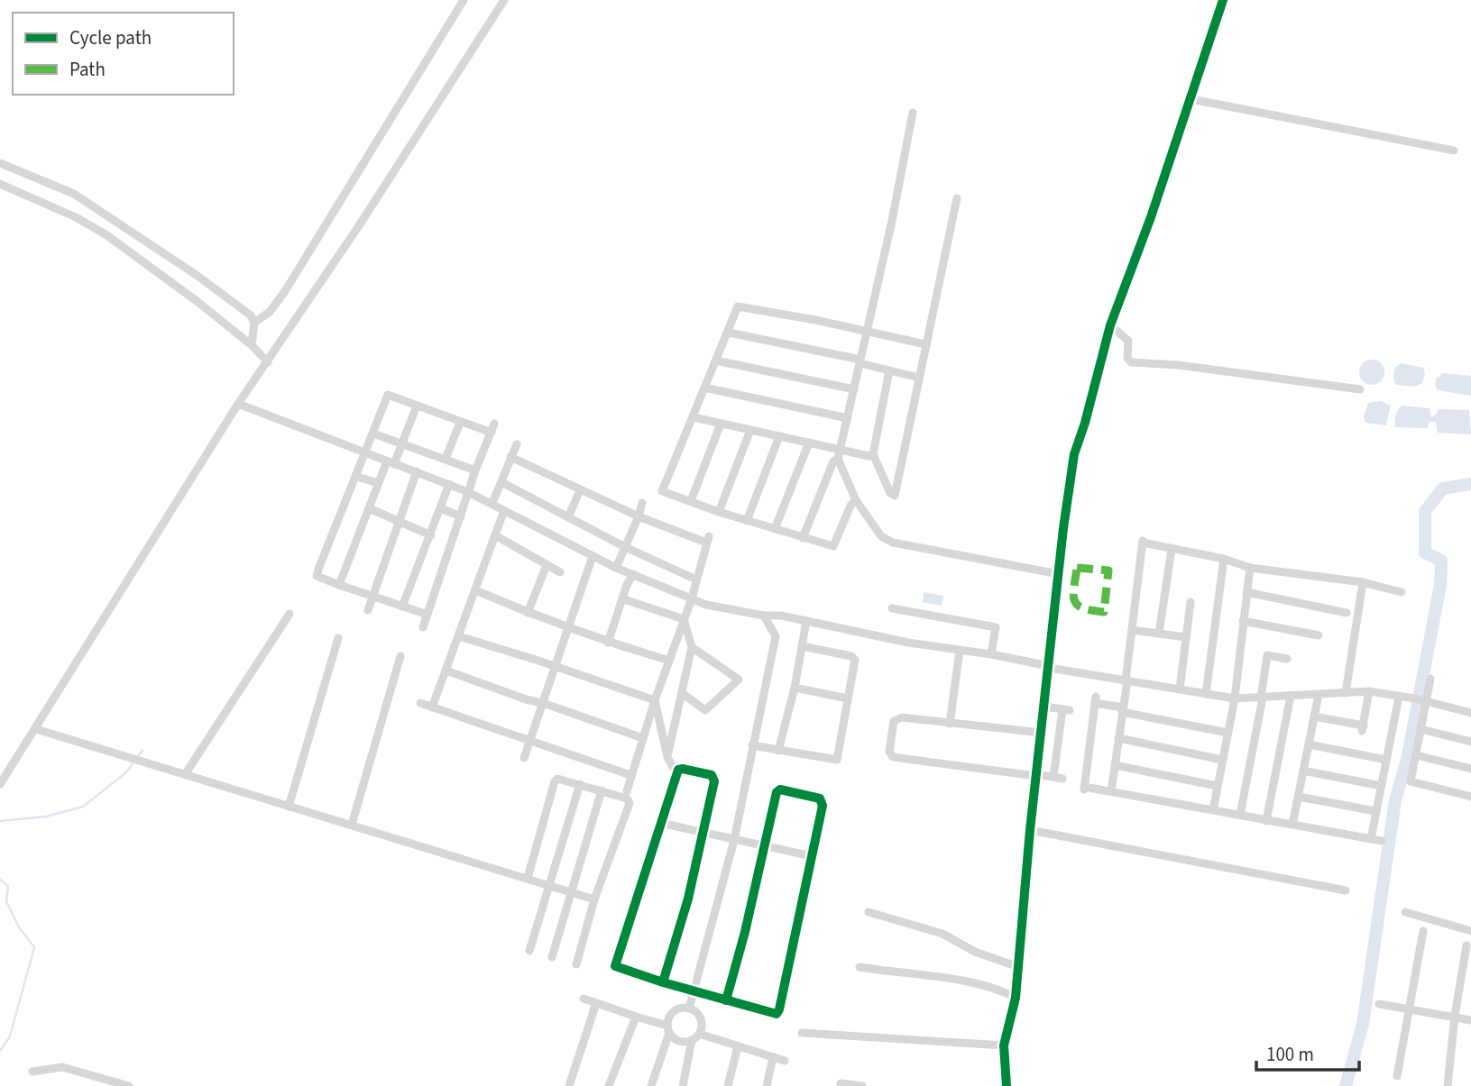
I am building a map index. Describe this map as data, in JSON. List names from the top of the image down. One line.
{"legend":["Cycle path","Path"],"scale_bar":"100 m"}
